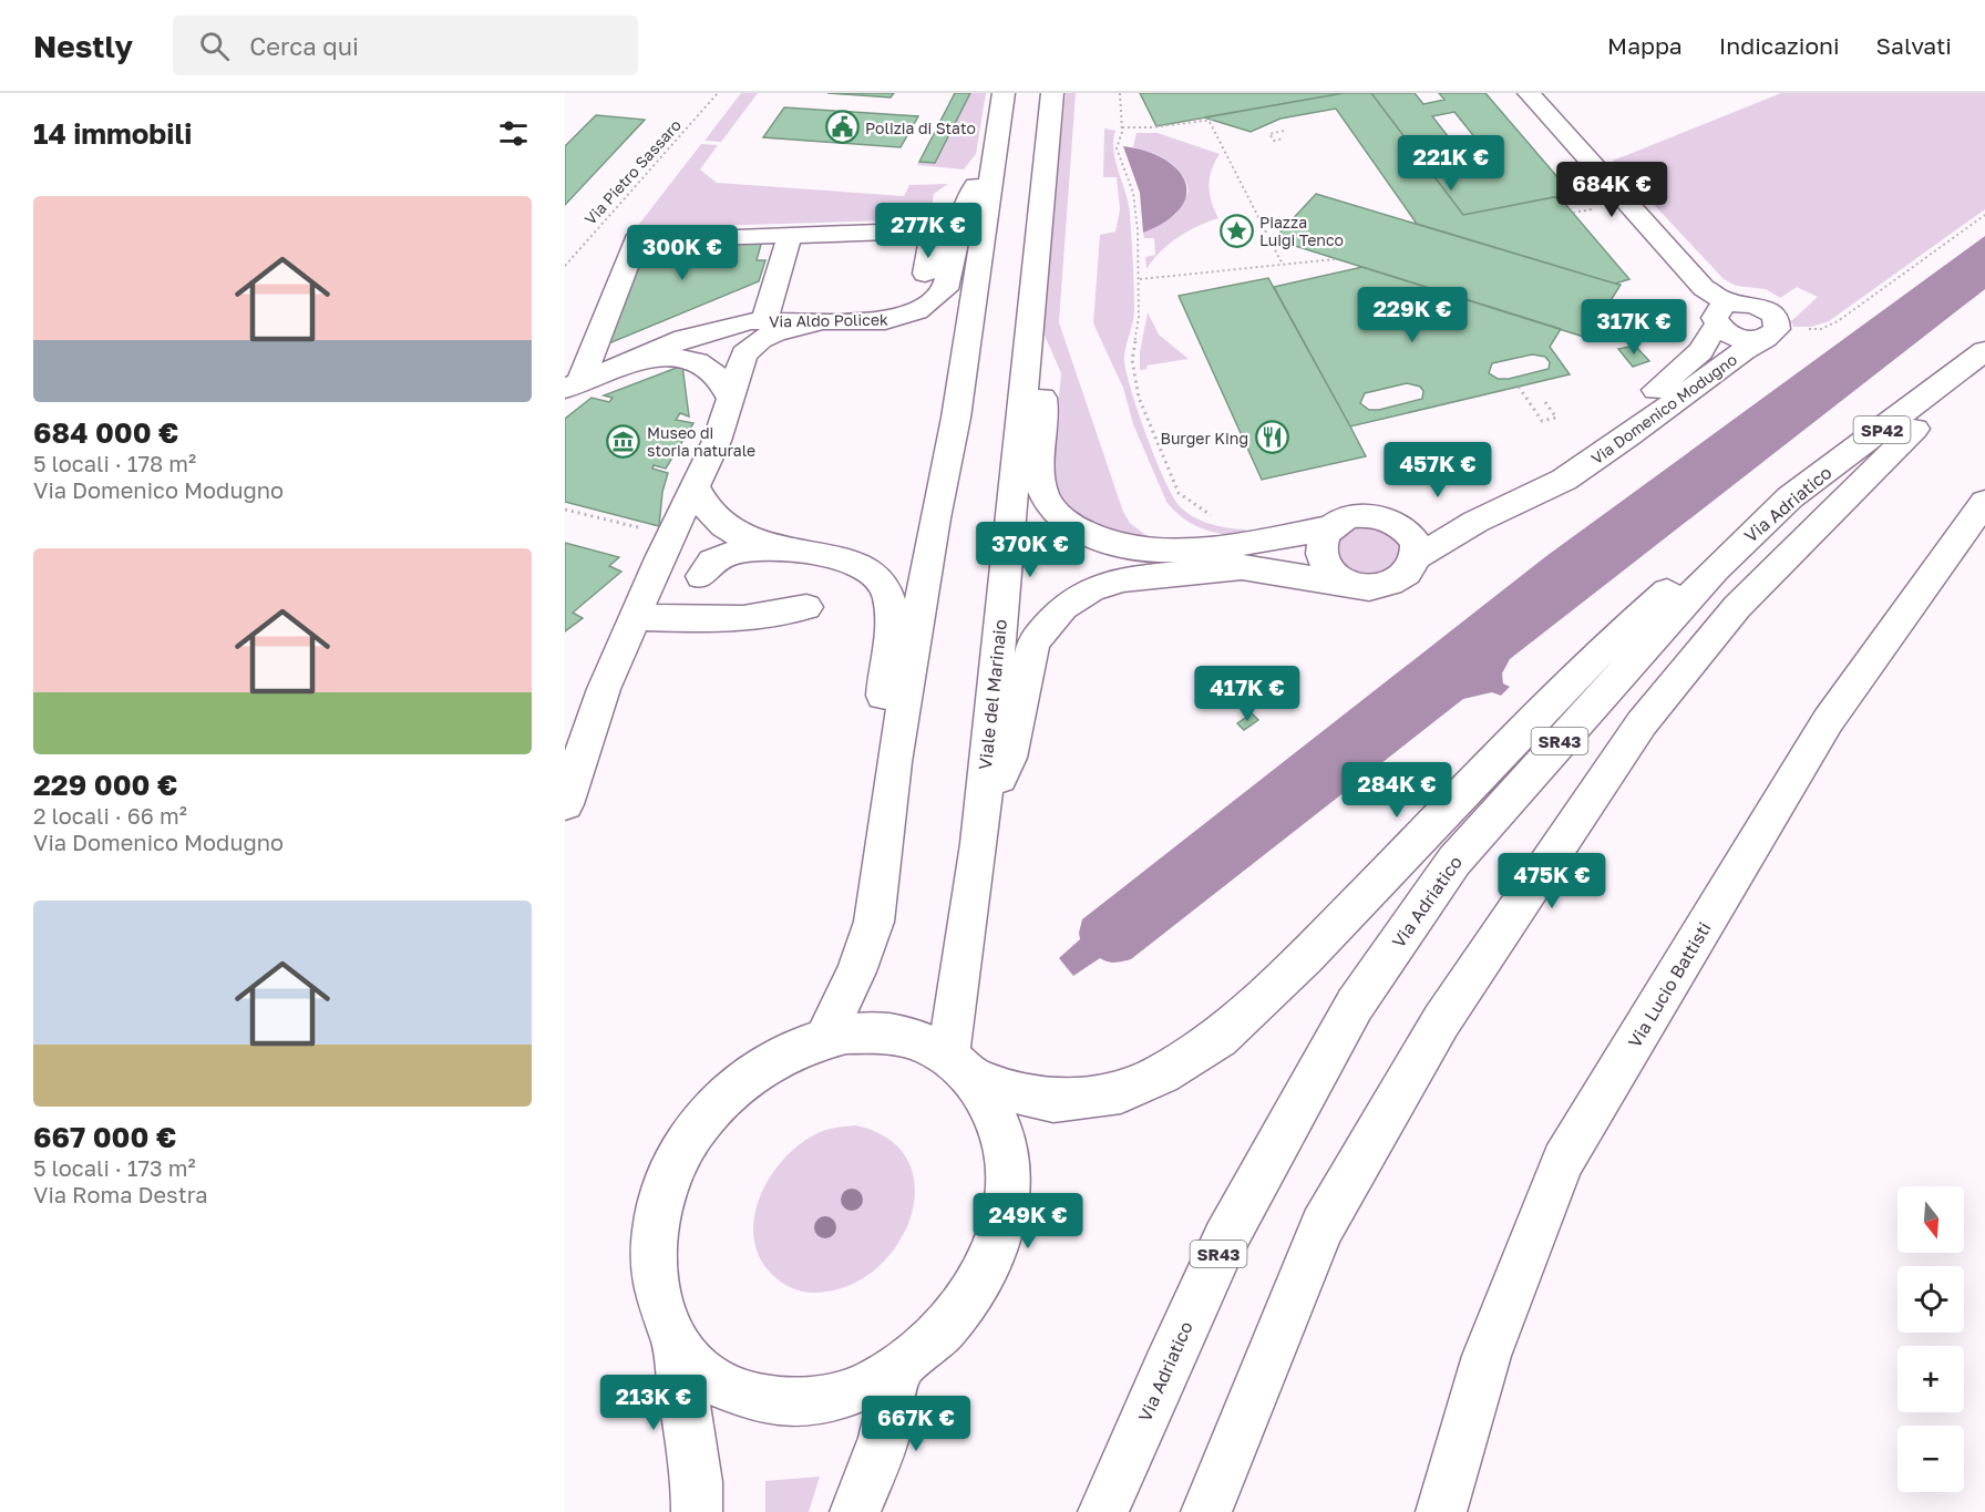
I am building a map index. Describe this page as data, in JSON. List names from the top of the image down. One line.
{"streets":{"street":["Via Aldo Policek","Via Domenico Modugno","SP42","Via Adriatico","Viale del Marinaio","SR43","Via Lucio Battisti"],"path":["Via Pietro Sassaro"]},"crossings":[["Via Domenico Modugno","Viale del Marinaio"],["SP42","Via Adriatico"],["SP42","Viale del Marinaio"]],"places":{"public building":["Polizia di Stato"],"place":["Piazza Luigi Tenco"],"restaurant":["Burger King"],"museum":["Museo di storia naturale"]},"north":"bottom","page":{"header":"Nestly","search":"Cerca qui","nav":["Mappa","Indicazioni","Salvati"],"heading":"14 immobili","price":["221K €","684K €","277K €","300K €","229K €","317K €","457K €","370K €","417K €","284K €","475K €","249K €","213K €","667K €"],"list":[{"name":"684 000 €","note":"5 locali · 178 m² · Via Domenico Modugno"},{"name":"229 000 €","note":"2 locali · 66 m² · Via Domenico Modugno"},{"name":"667 000 €","note":"5 locali · 173 m² · Via Roma Destra"}],"map_buttons":["+","−"]}}
